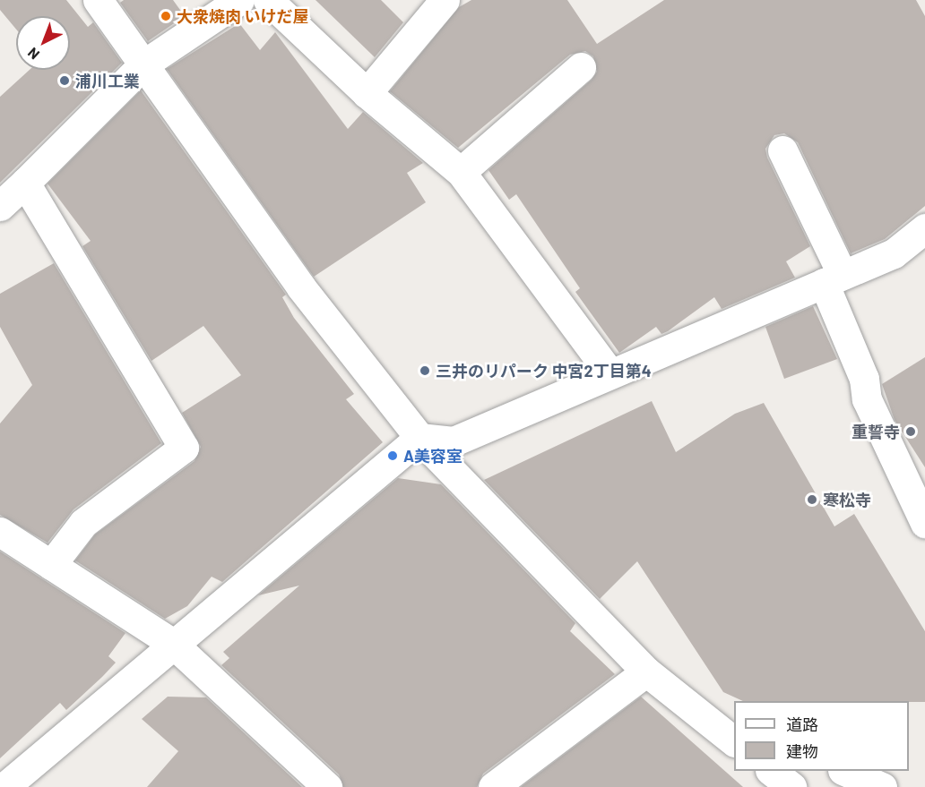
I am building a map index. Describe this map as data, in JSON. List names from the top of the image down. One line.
{"places":["大衆焼肉 いけだ屋","浦川工業","三井のリパーク 中宮2丁目第4","重誓寺","A美容室","寒松寺"],"legend":["道路","建物"],"north":"bottom left"}
